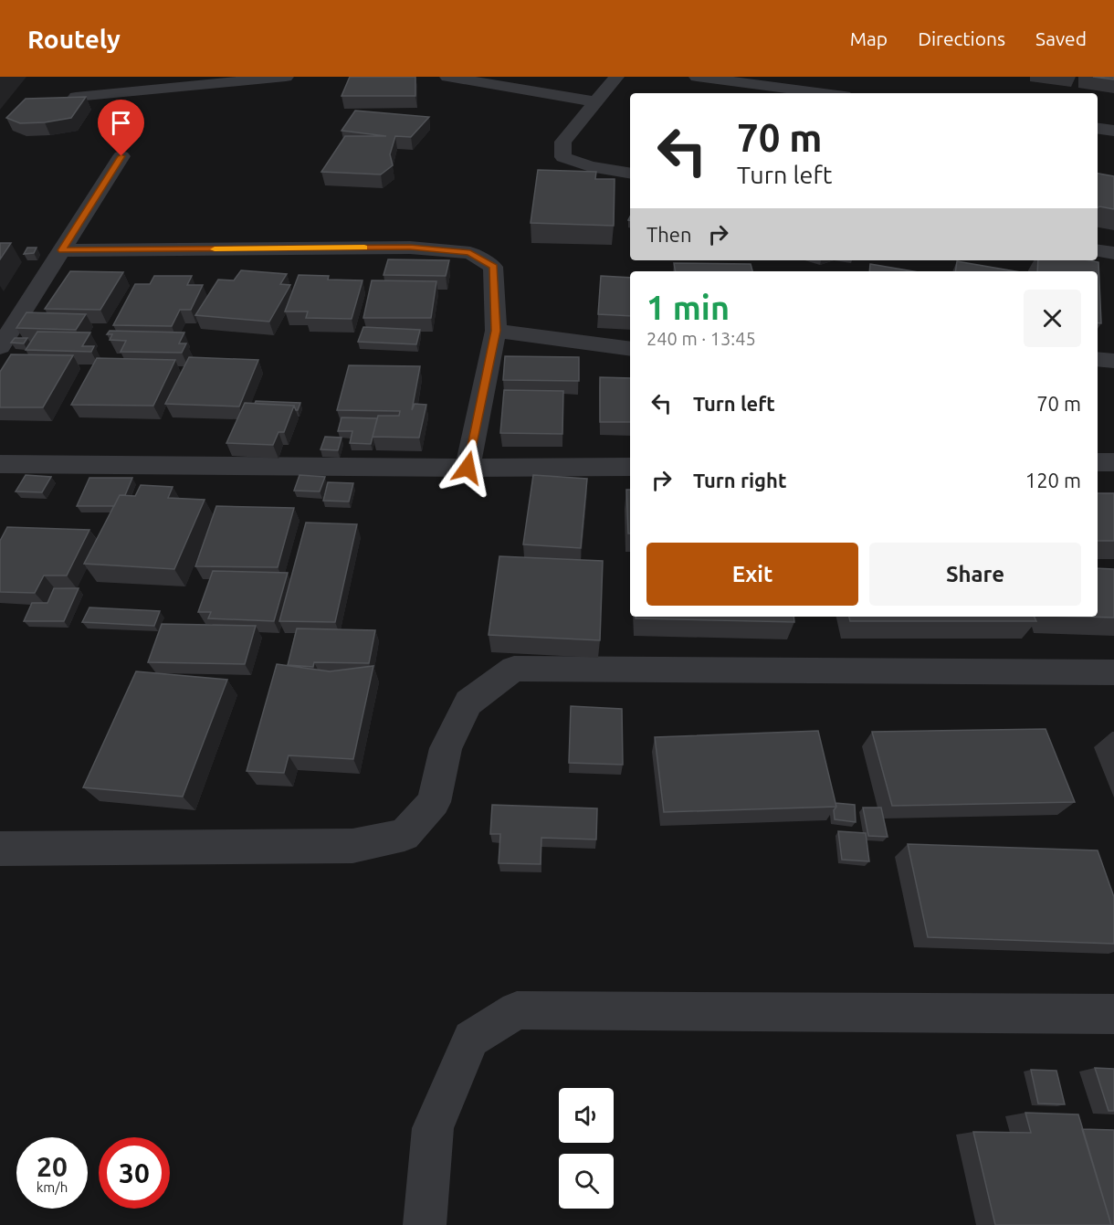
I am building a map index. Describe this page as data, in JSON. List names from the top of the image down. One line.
{"page":{"header":"Routely","nav":["Map","Directions","Saved"],"turn":["70 m","Turn left"],"then":"Then","heading":["1 min","240 m · 13:45"],"list":[{"name":"Turn left","value":"70 m"},{"name":"Turn right","value":"120 m"}],"buttons":["Exit","Share"],"speed":"20 km/h","limit":"30"}}
